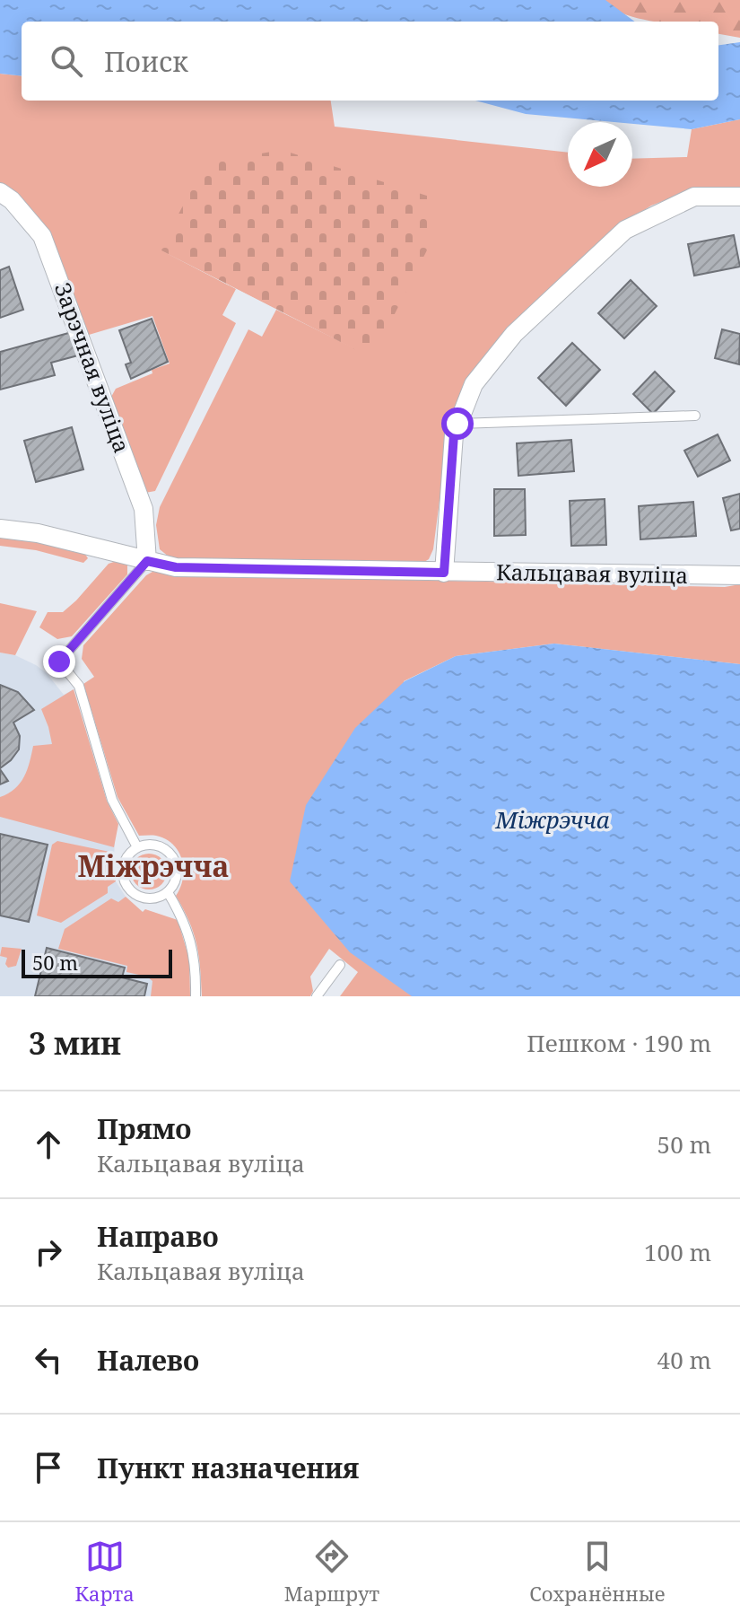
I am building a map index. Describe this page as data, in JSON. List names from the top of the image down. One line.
{"streets":{"street":["Зарэчная вуліца","Кальцавая вуліца"]},"crossings":[["Зарэчная вуліца","Кальцавая вуліца"]],"districts":["Міжрэчча"],"water":["Міжрэчча"],"scale_bar":"50 m","north":"bottom left","page":{"search":"Поиск","scale":"50 m","heading":["3 мин","Пешком · 190 m"],"list":[["Прямо","Кальцавая вуліца","50 m"],["Направо","Кальцавая вуліца","100 m"],["Налево","40 m"],"Пункт назначения"],"nav":["Карта","Маршрут","Сохранённые"]}}
